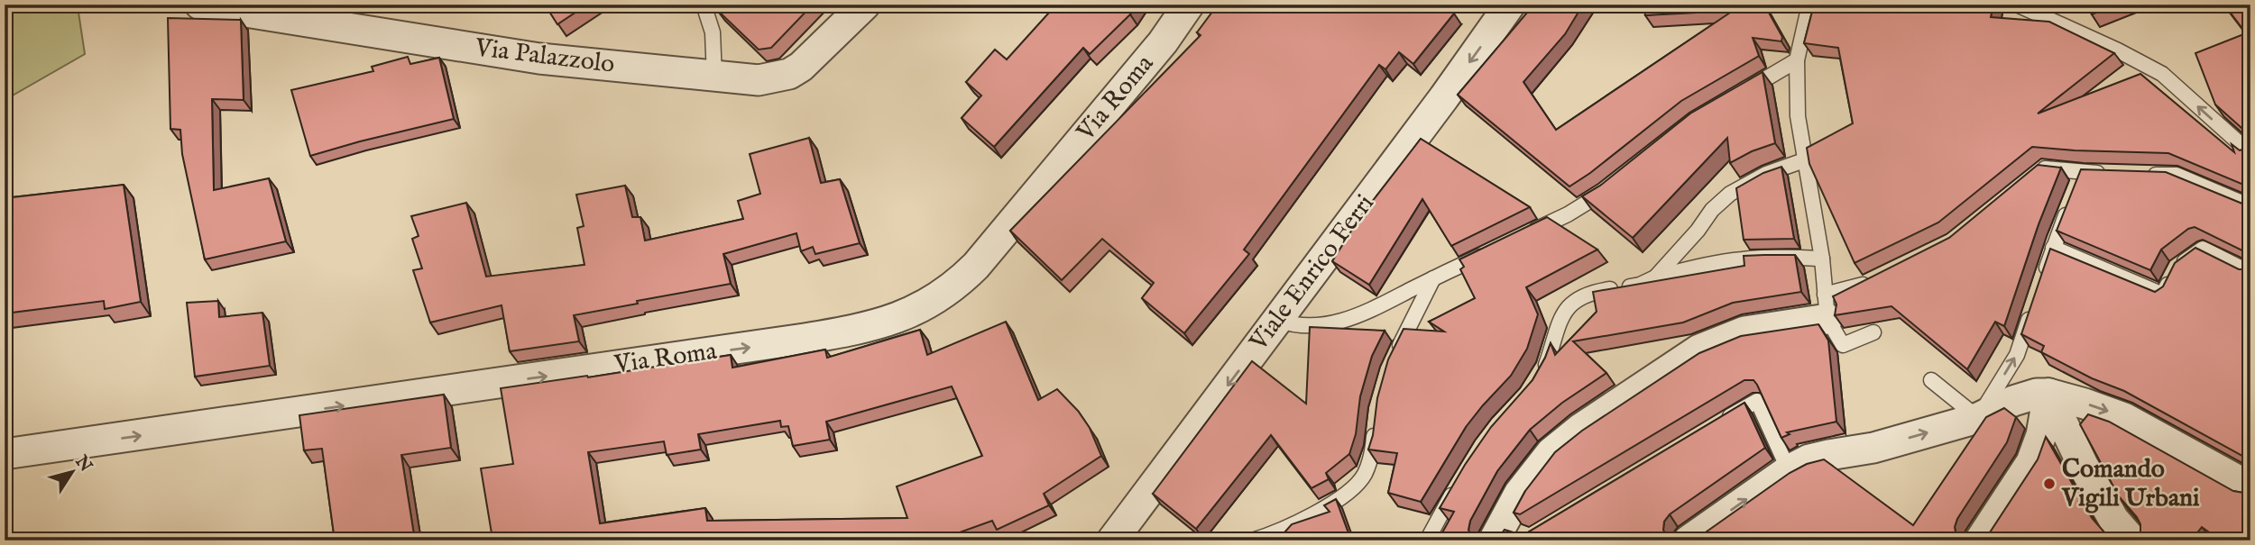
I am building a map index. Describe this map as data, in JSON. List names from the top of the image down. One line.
{"streets":{"street":["Via Palazzolo","Via Roma","Viale Enrico Ferri"]},"one_way":["Via Roma","Viale Enrico Ferri"],"places":["Comando Vigili Urbani"],"north":"top right"}
